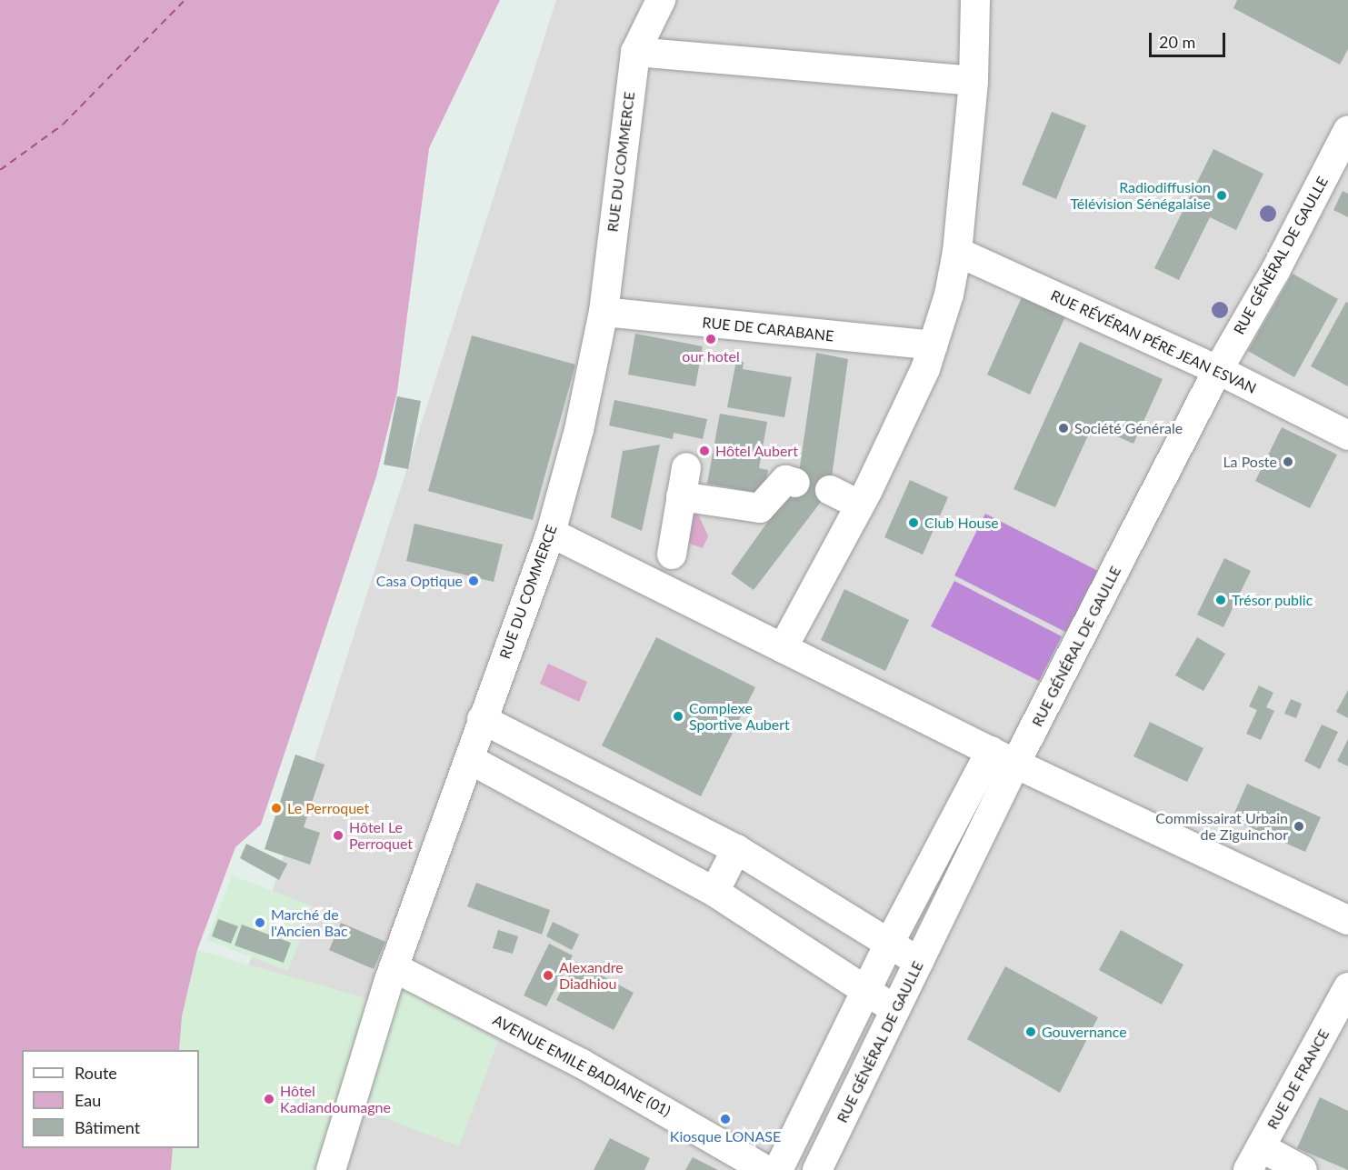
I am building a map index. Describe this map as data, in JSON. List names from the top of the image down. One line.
{"streets":{"street":["RUE DU COMMERCE","RUE GÉNÉRAL DE GAULLE","RUE DE CARABANE","RUE RÉVÉRAN PÉRE JEAN ESVAN","AVENUE EMILE BADIANE (01)","RUE DE FRANCE"]},"crossings":[["RUE DU COMMERCE","RUE DE CARABANE"],["RUE DU COMMERCE","AVENUE EMILE BADIANE (01)"],["RUE GÉNÉRAL DE GAULLE","RUE RÉVÉRAN PÉRE JEAN ESVAN"]],"places":["Radiodiffusion Télévision Sénégalaise","our hotel","Société Générale","Hôtel Aubert","La Poste","Club House","Casa Optique","Trésor public","Complexe Sportive Aubert","Le Perroquet","Commissairat Urbain de Ziguinchor","Hôtel Le Perroquet","Marché de l'Ancien Bac","Alexandre Diadhiou","Gouvernance","Hôtel Kadiandoumagne","Kiosque LONASE"],"legend":["Route","Eau","Bâtiment"],"scale_bar":"20 m"}
